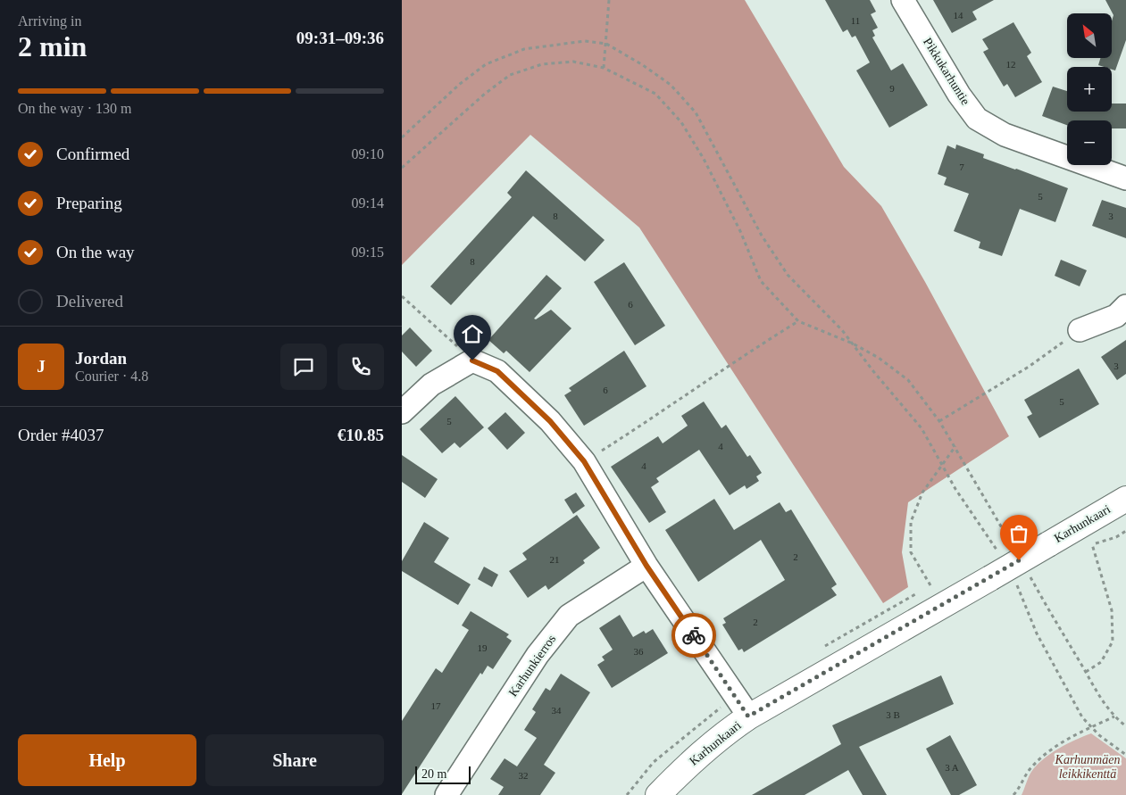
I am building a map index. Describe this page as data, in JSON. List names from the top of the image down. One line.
{"streets":{"street":["Pikkukarhuntie","Karhunkaari","Karhunkierros"]},"parks":["Karhunmäen leikkikenttä"],"house_numbers":["14","11","12","9","7","5","8","3","8","6","3","6","5","5","4","4","2","21","2","19","36","17","34","3 B","3 A","32"],"scale_bar":"20 m","north":"top left","page":{"heading":["2 min","Arriving in","09:31–09:36"],"panel":["Jordan","Courier · 4.8","Order #4037","€10.85"],"map_buttons":["+","−"],"bar":"On the way · 130 m","list":[["Confirmed","09:10"],["Preparing","09:14"],["On the way","09:15"],"Delivered"],"round":"J","buttons":["Help","Share"],"scale":"20 m"}}
